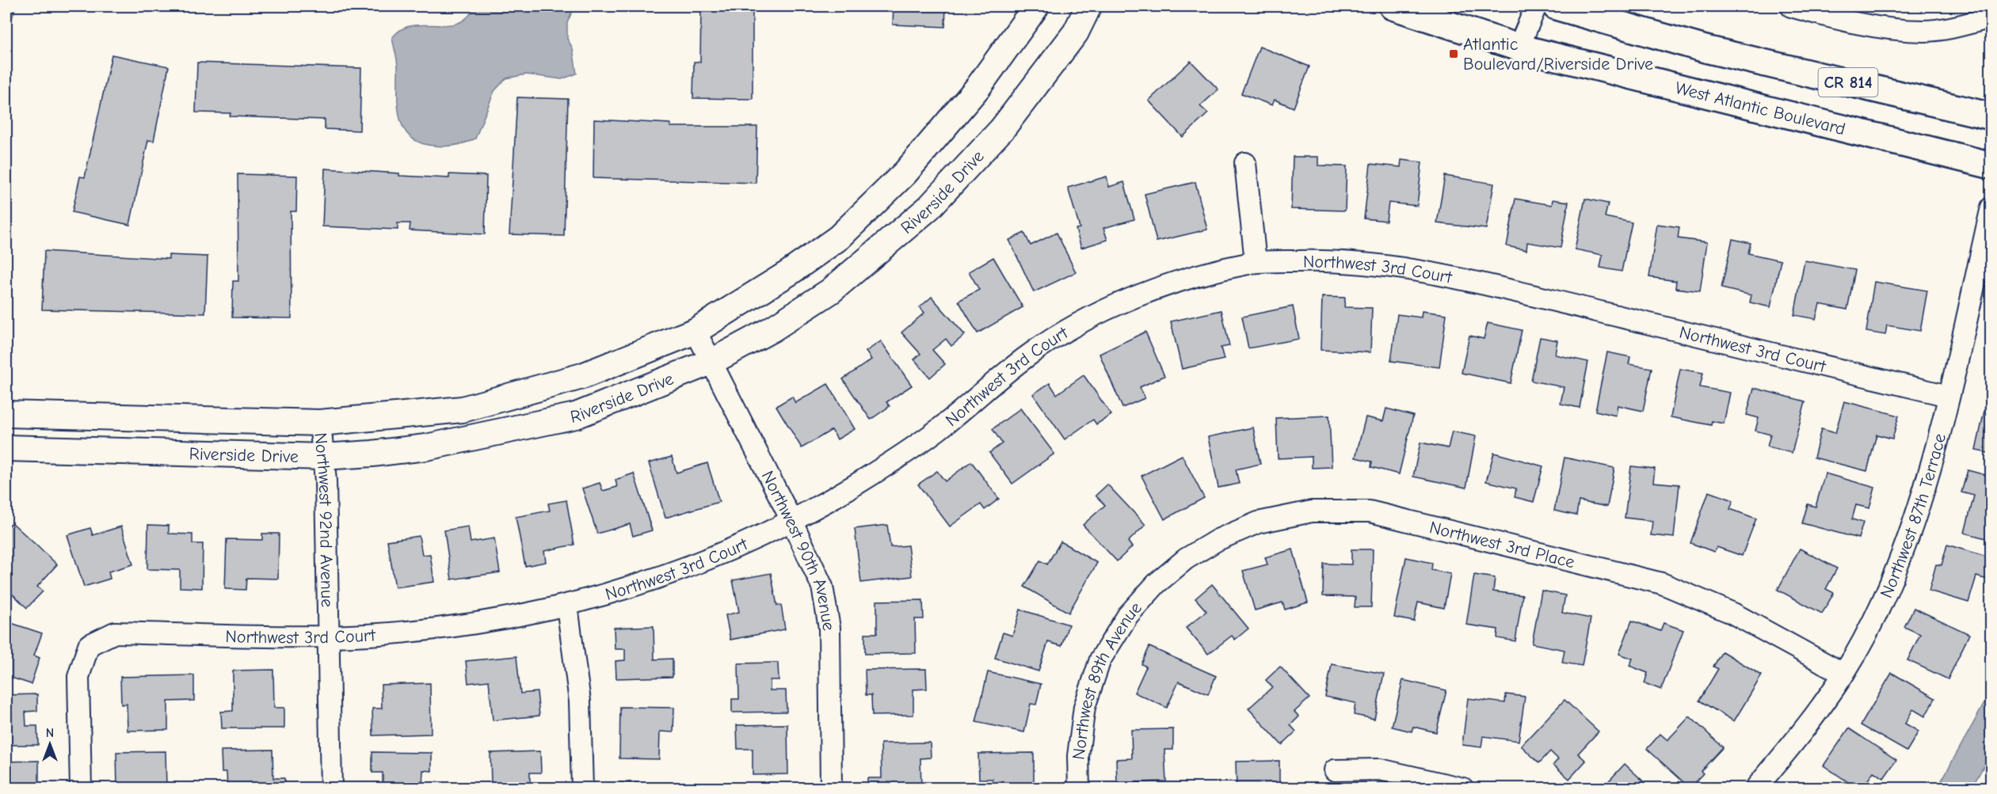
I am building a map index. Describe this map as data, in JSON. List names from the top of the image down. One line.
{"streets":{"main road":["CR 814","West Atlantic Boulevard"],"street":["Riverside Drive","Northwest 3rd Court","Northwest 87th Terrace","Northwest 92nd Avenue","Northwest 3rd Place","Northwest 90th Avenue","Northwest 89th Avenue"]},"crossings":[["Riverside Drive","Northwest 92nd Avenue"],["Riverside Drive","Northwest 90th Avenue"],["Northwest 3rd Court","Northwest 87th Terrace"],["Northwest 3rd Court","Northwest 92nd Avenue"],["Northwest 3rd Court","Northwest 90th Avenue"],["Northwest 87th Terrace","Northwest 3rd Place"],["Northwest 3rd Place","Northwest 89th Avenue"]],"places":{"transit":["Atlantic Boulevard/Riverside Drive"]},"north":"top"}
